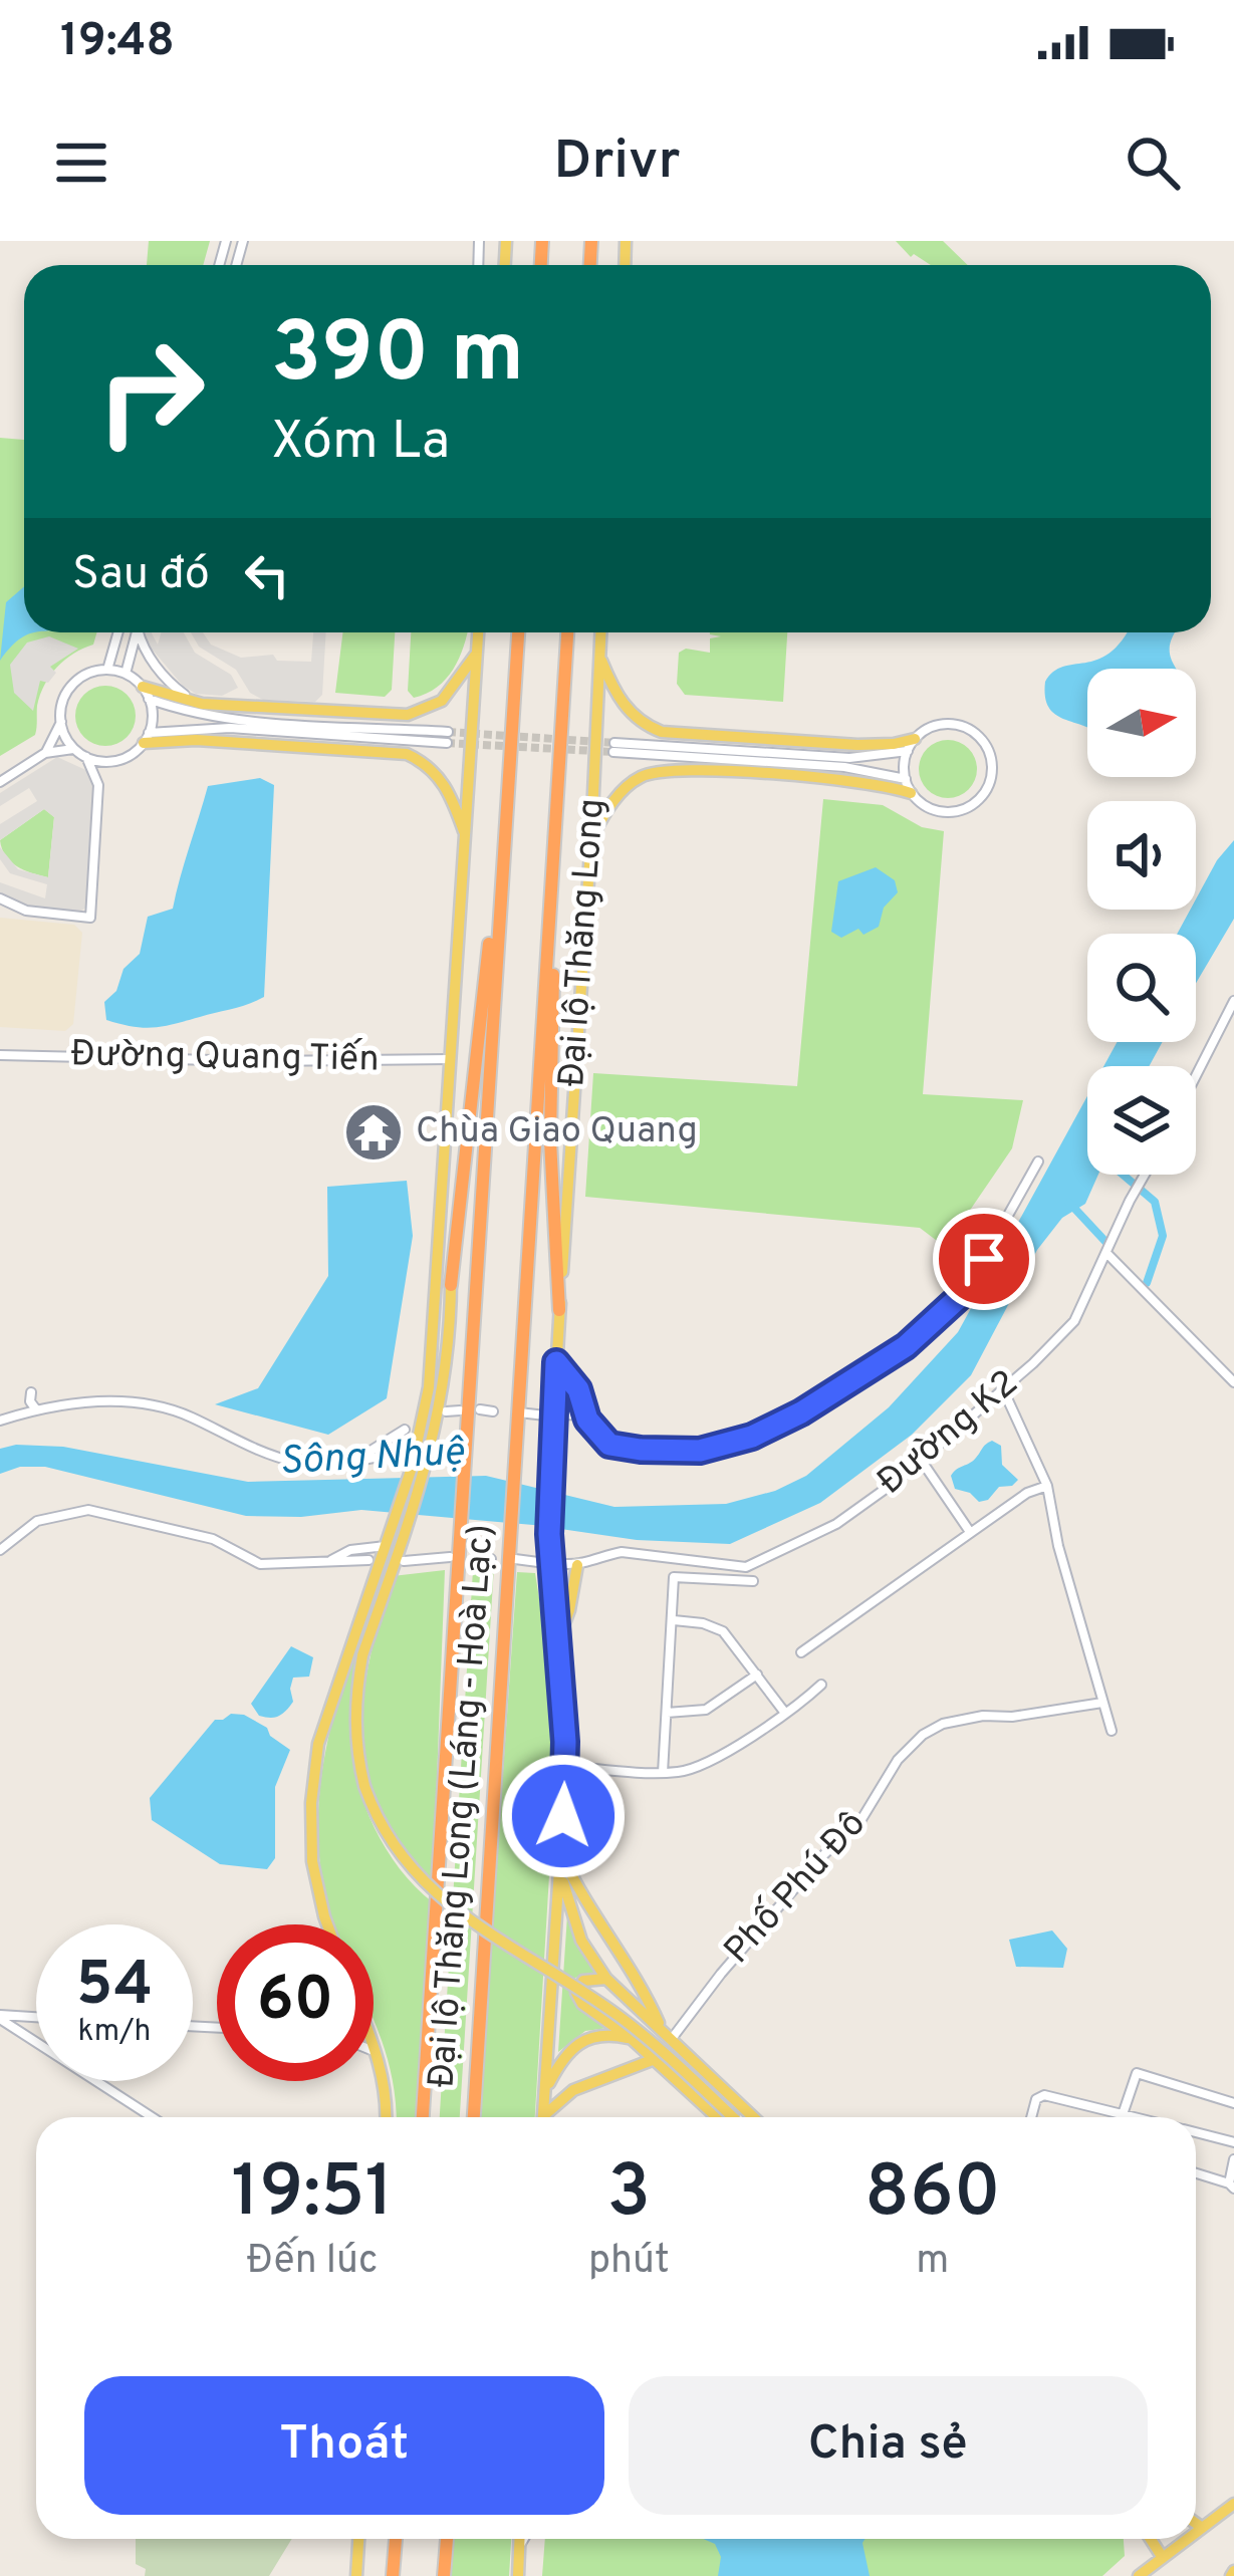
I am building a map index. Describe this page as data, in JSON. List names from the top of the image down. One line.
{"streets":{"highway":["Đại lộ Thăng Long (Láng - Hoà Lạc)"],"main road":["Đại lộ Thăng Long"],"street":["Đường Quang Tiến","Đường K2","Phố Phú Đô"]},"water":["Sông Nhuệ"],"places":{"temple":["Chùa Giao Quang"]},"north":"right","page":{"status":"19:48","header":"Drivr","turn":["390 m","Xóm La"],"then":"Sau đó","speed":"54 km/h","limit":"60","eta":["19:51","Đến lúc","3","phút","860","m"],"buttons":["Thoát","Chia sẻ"]}}
